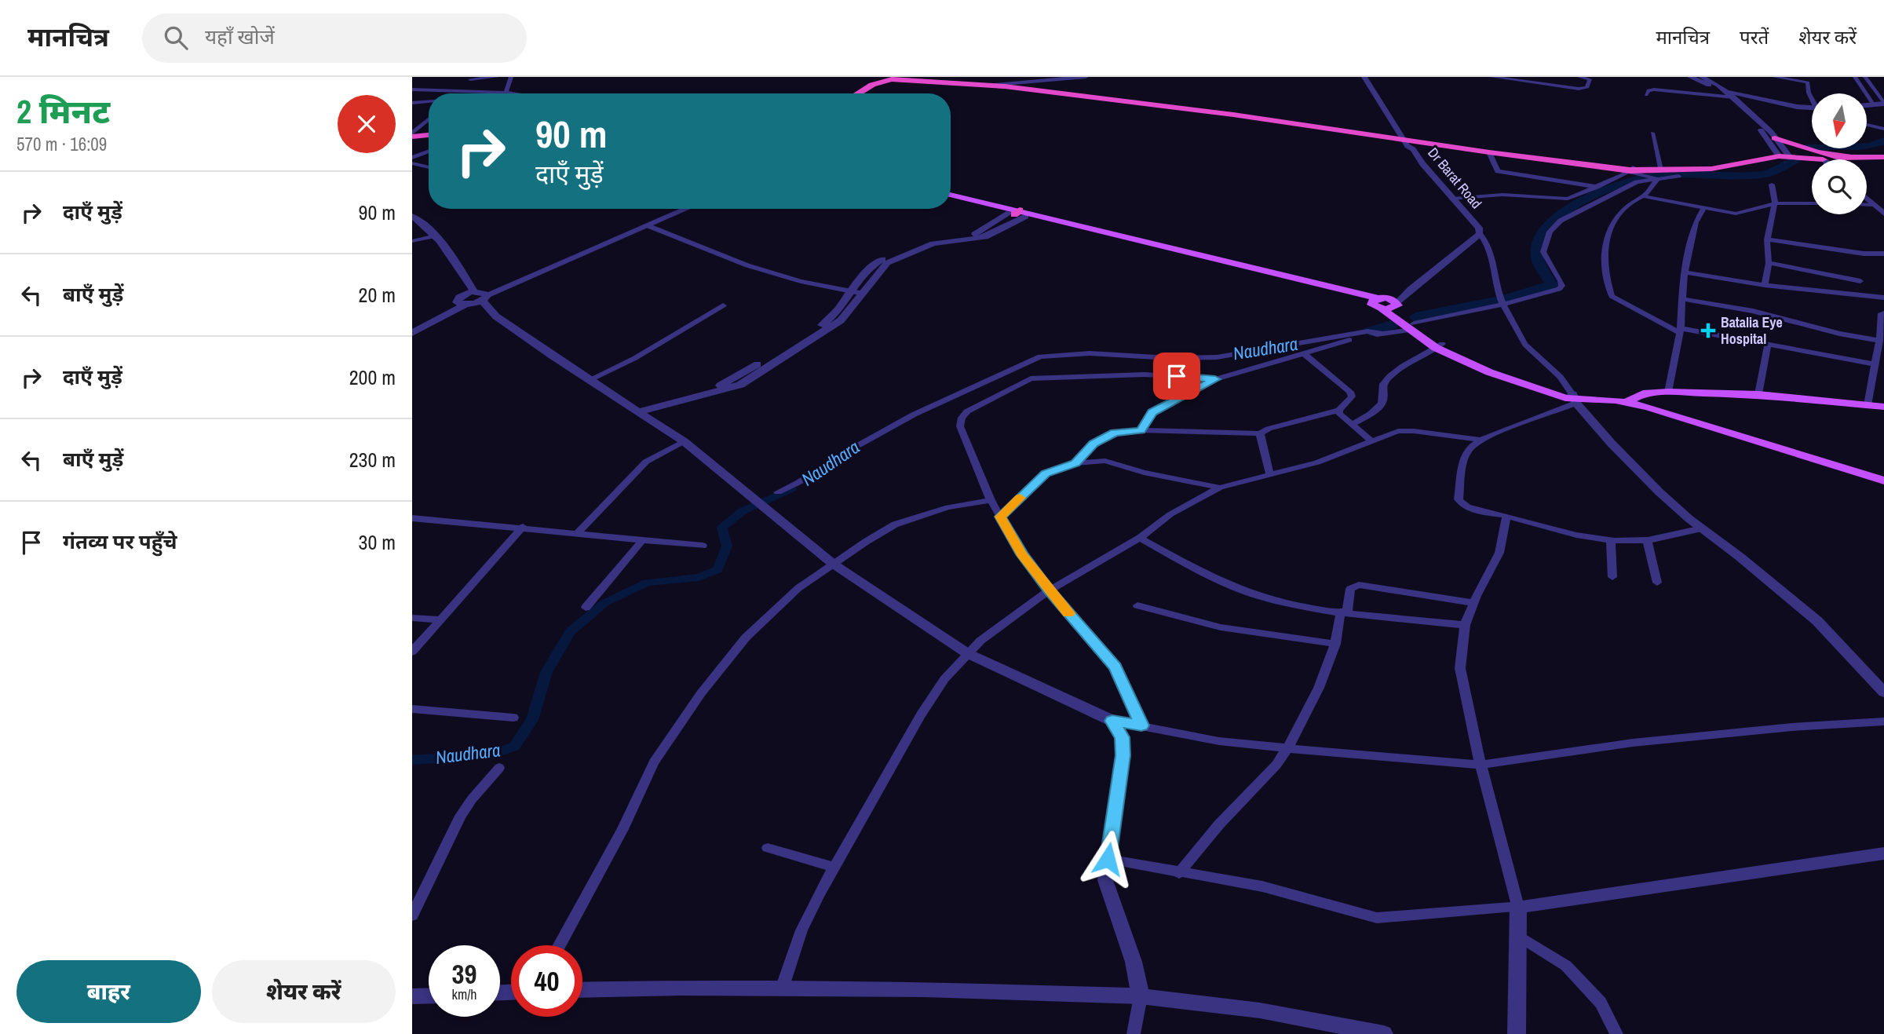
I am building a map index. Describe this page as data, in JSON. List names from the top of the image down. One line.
{"streets":{"street":["Dr Barat Road"]},"water":["Naudhara"],"places":{"health":["Batalia Eye Hospital"]},"north":"bottom","page":{"header":"मानचित्र","search":"यहाँ खोजें","nav":["मानचित्र","परतें","शेयर करें"],"heading":["2 मिनट","570 m · 16:09"],"turn":["90 m","दाएँ मुड़ें"],"list":[{"name":"दाएँ मुड़ें","value":"90 m"},{"name":"बाएँ मुड़ें","value":"20 m"},{"name":"दाएँ मुड़ें","value":"200 m"},{"name":"बाएँ मुड़ें","value":"230 m"},{"name":"गंतव्य पर पहुँचे","value":"30 m"}],"speed":"39 km/h","limit":"40","buttons":["बाहर","शेयर करें"]}}
